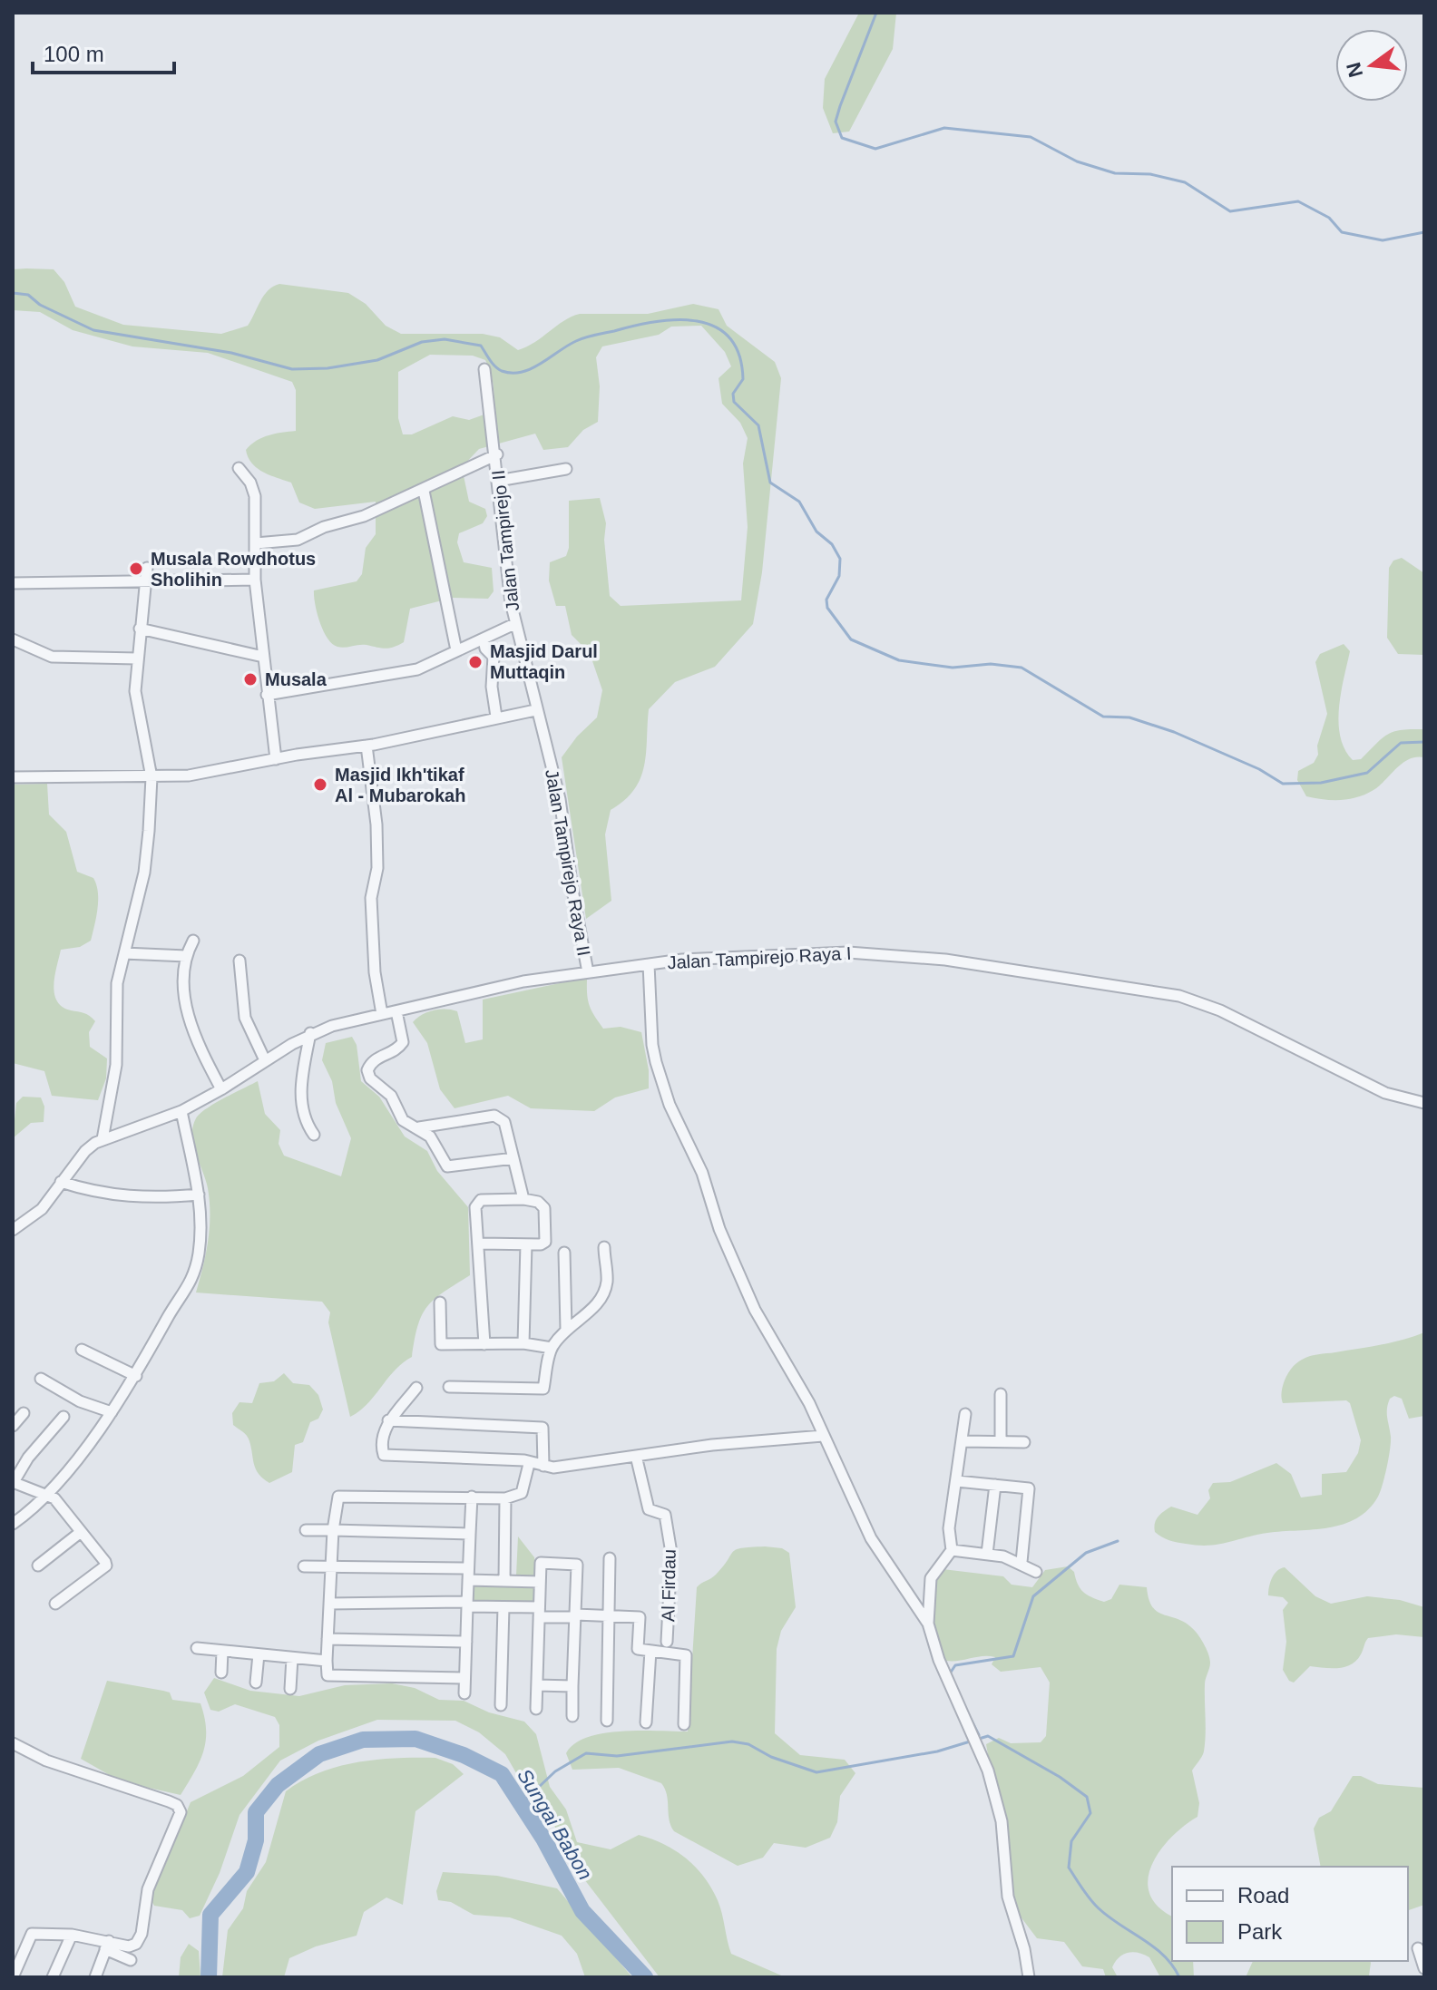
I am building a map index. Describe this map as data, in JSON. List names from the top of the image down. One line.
{"streets":{"street":["Jalan Tampirejo II","Jalan Tampirejo Raya II","Jalan Tampirejo Raya I","Al Firdau"]},"crossings":[["Jalan Tampirejo II","Jalan Tampirejo Raya II"],["Jalan Tampirejo Raya II","Jalan Tampirejo Raya I"]],"water":["Sungai Babon"],"places":["Musala Rowdhotus Sholihin","Masjid Darul Muttaqin","Musala","Masjid Ikh'tikaf Al - Mubarokah"],"legend":["Road","Park"],"scale_bar":"100 m","north":"left"}
